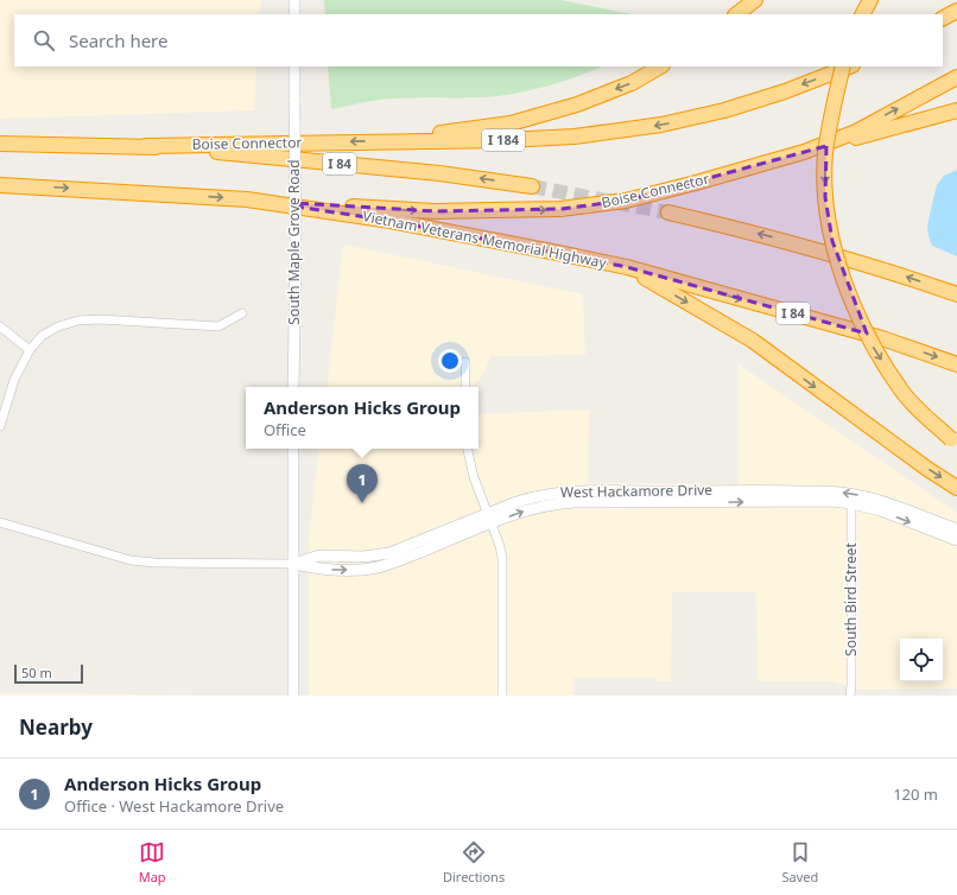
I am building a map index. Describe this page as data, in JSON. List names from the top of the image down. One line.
{"streets":{"highway":["I 184","Boise Connector","I 84","Vietnam Veterans Memorial Highway"],"street":["South Maple Grove Road","West Hackamore Drive","South Bird Street"]},"crossings":[["Boise Connector","I 84"],["Boise Connector","Vietnam Veterans Memorial Highway"],["West Hackamore Drive","South Bird Street"]],"scale_bar":"50 m","page":{"search":"Search here","popup":["Anderson Hicks Group","Office"],"pins":"1","scale":"50 m","heading":"Nearby","list":[{"mark":"1","name":"Anderson Hicks Group","note":"Office · West Hackamore Drive","value":"120 m"}],"nav":["Map","Directions","Saved"]}}
